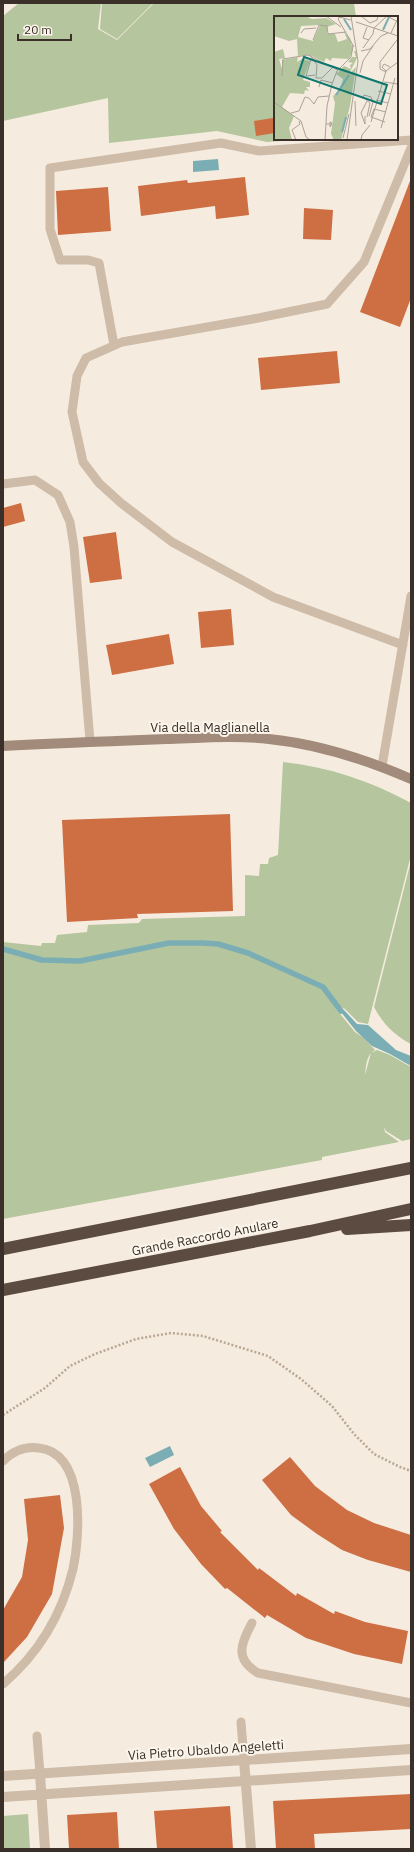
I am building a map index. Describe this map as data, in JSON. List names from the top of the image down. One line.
{"streets":{"highway":["Grande Raccordo Anulare"],"main road":["Via della Maglianella"],"street":["Via Pietro Ubaldo Angeletti"]},"scale_bar":"20 m"}
